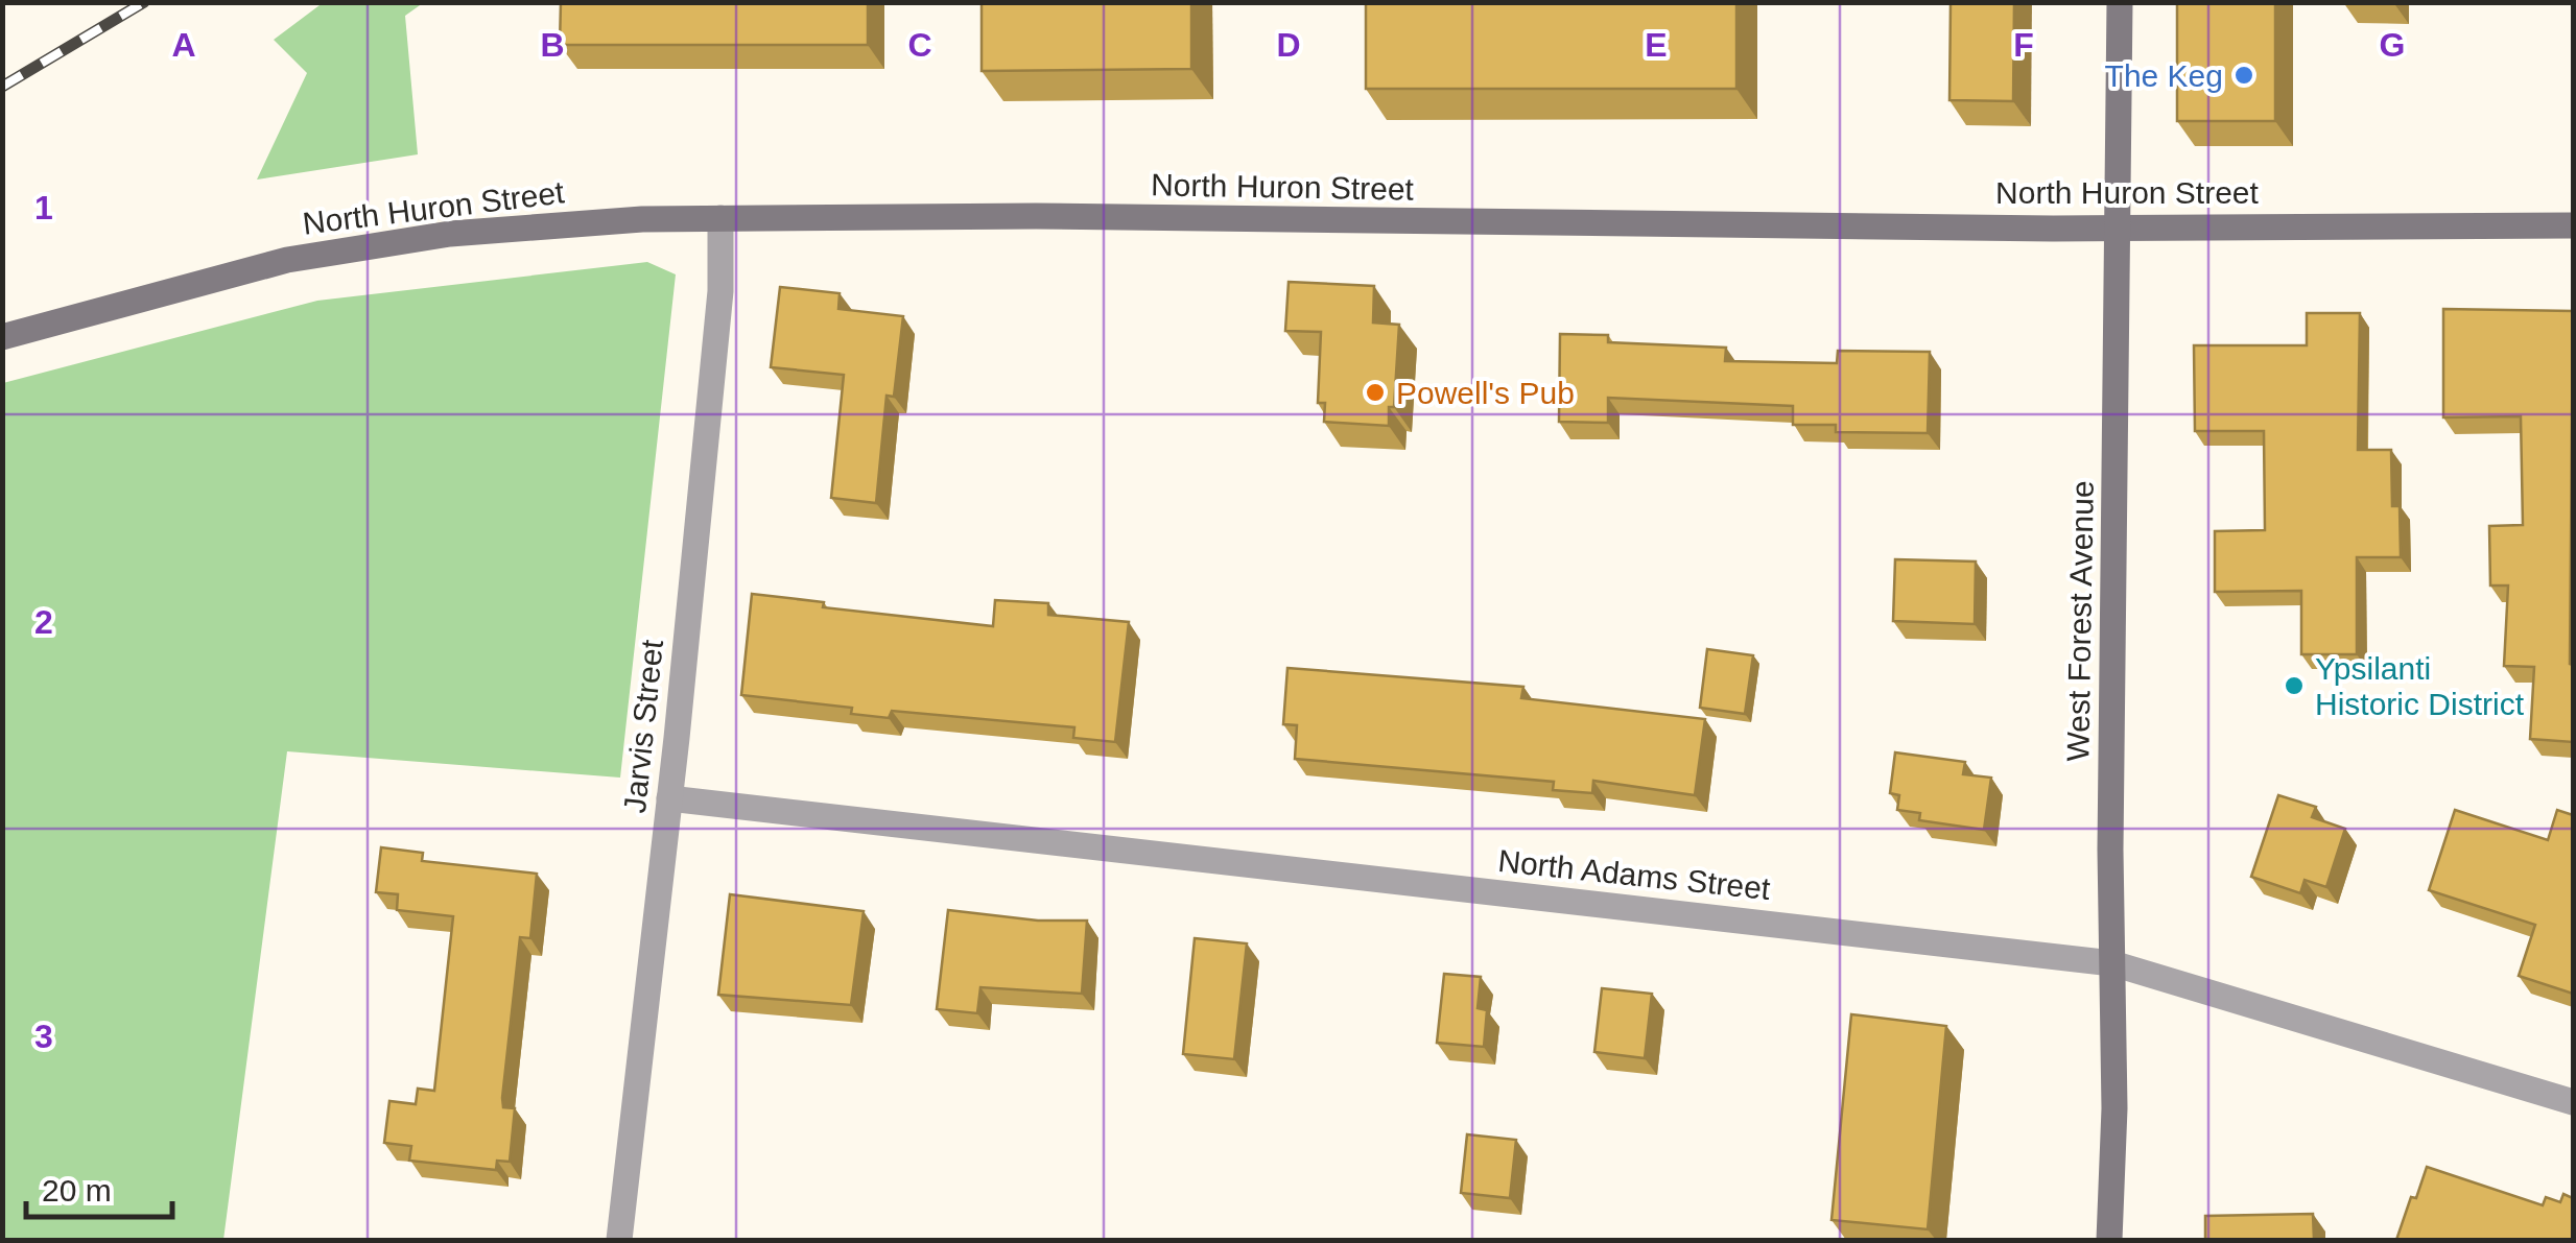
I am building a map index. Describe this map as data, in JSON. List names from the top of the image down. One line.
{"streets":{"main road":["North Huron Street","West Forest Avenue"],"street":["Jarvis Street","North Adams Street"]},"crossings":[["North Huron Street","West Forest Avenue"],["North Huron Street","Jarvis Street"],["West Forest Avenue","North Adams Street"],["Jarvis Street","North Adams Street"]],"places":["The Keg","Powell's Pub","Ypsilanti Historic District"],"scale_bar":"20 m","grid":{"columns":["A","B","C","D","E","F","G"],"rows":["1","2","3"]}}
